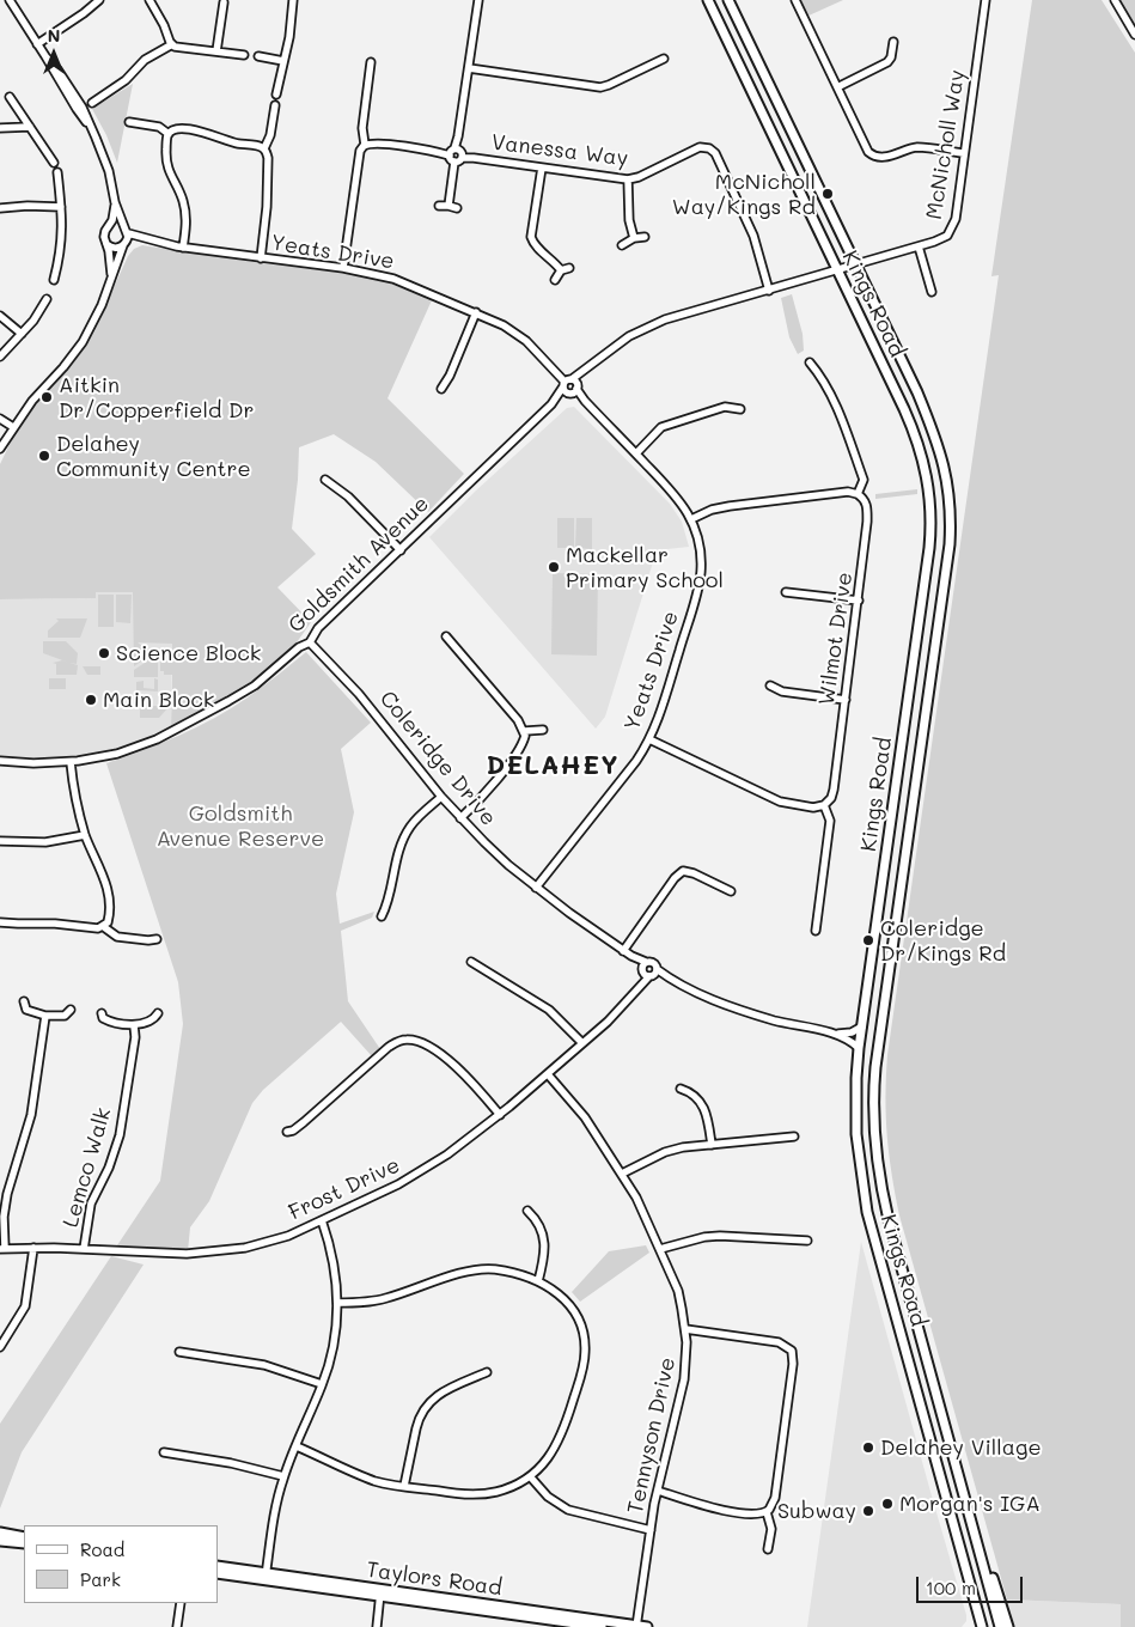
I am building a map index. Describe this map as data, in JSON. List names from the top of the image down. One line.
{"streets":{"main road":["Kings Road","Taylors Road"],"street":["McNicholl Way","Vanessa Way","Yeats Drive","Goldsmith Avenue","Wilmot Drive","Coleridge Drive","Lemco Walk","Frost Drive","Tennyson Drive"]},"crossings":[["McNicholl Way","Kings Road"],["McNicholl Way","Goldsmith Avenue"],["Vanessa Way","Goldsmith Avenue"],["Yeats Drive","Goldsmith Avenue"],["Yeats Drive","Coleridge Drive"],["Kings Road","Goldsmith Avenue"],["Kings Road","Coleridge Drive"],["Goldsmith Avenue","Coleridge Drive"],["Coleridge Drive","Frost Drive"],["Lemco Walk","Frost Drive"],["Frost Drive","Tennyson Drive"],["Tennyson Drive","Taylors Road"]],"districts":["DELAHEY"],"parks":["Goldsmith Avenue Reserve"],"places":["McNicholl Way/Kings Rd","Aitkin Dr/Copperfield Dr","Delahey Community Centre","Mackellar Primary School","Science Block","Main Block","Coleridge Dr/Kings Rd","Delahey Village","Morgan's IGA","Subway"],"legend":["Road","Park"],"scale_bar":"100 m","north":"top"}
